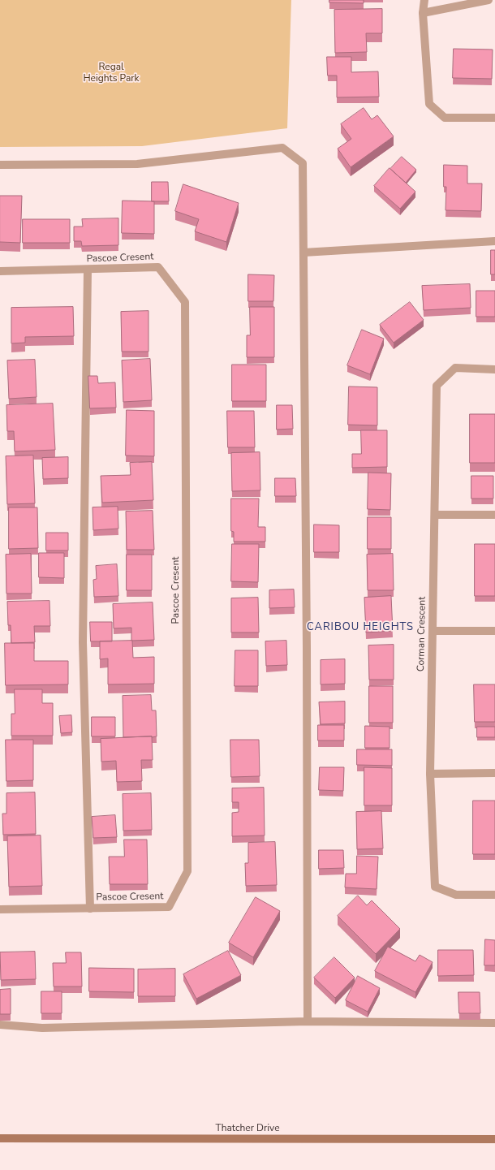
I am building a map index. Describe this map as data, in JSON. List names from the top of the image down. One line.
{"streets":{"main road":["Thatcher Drive"],"street":["Pascoe Cresent","Corman Crescent"]},"districts":["CARIBOU HEIGHTS"],"parks":["Regal Heights Park"]}
